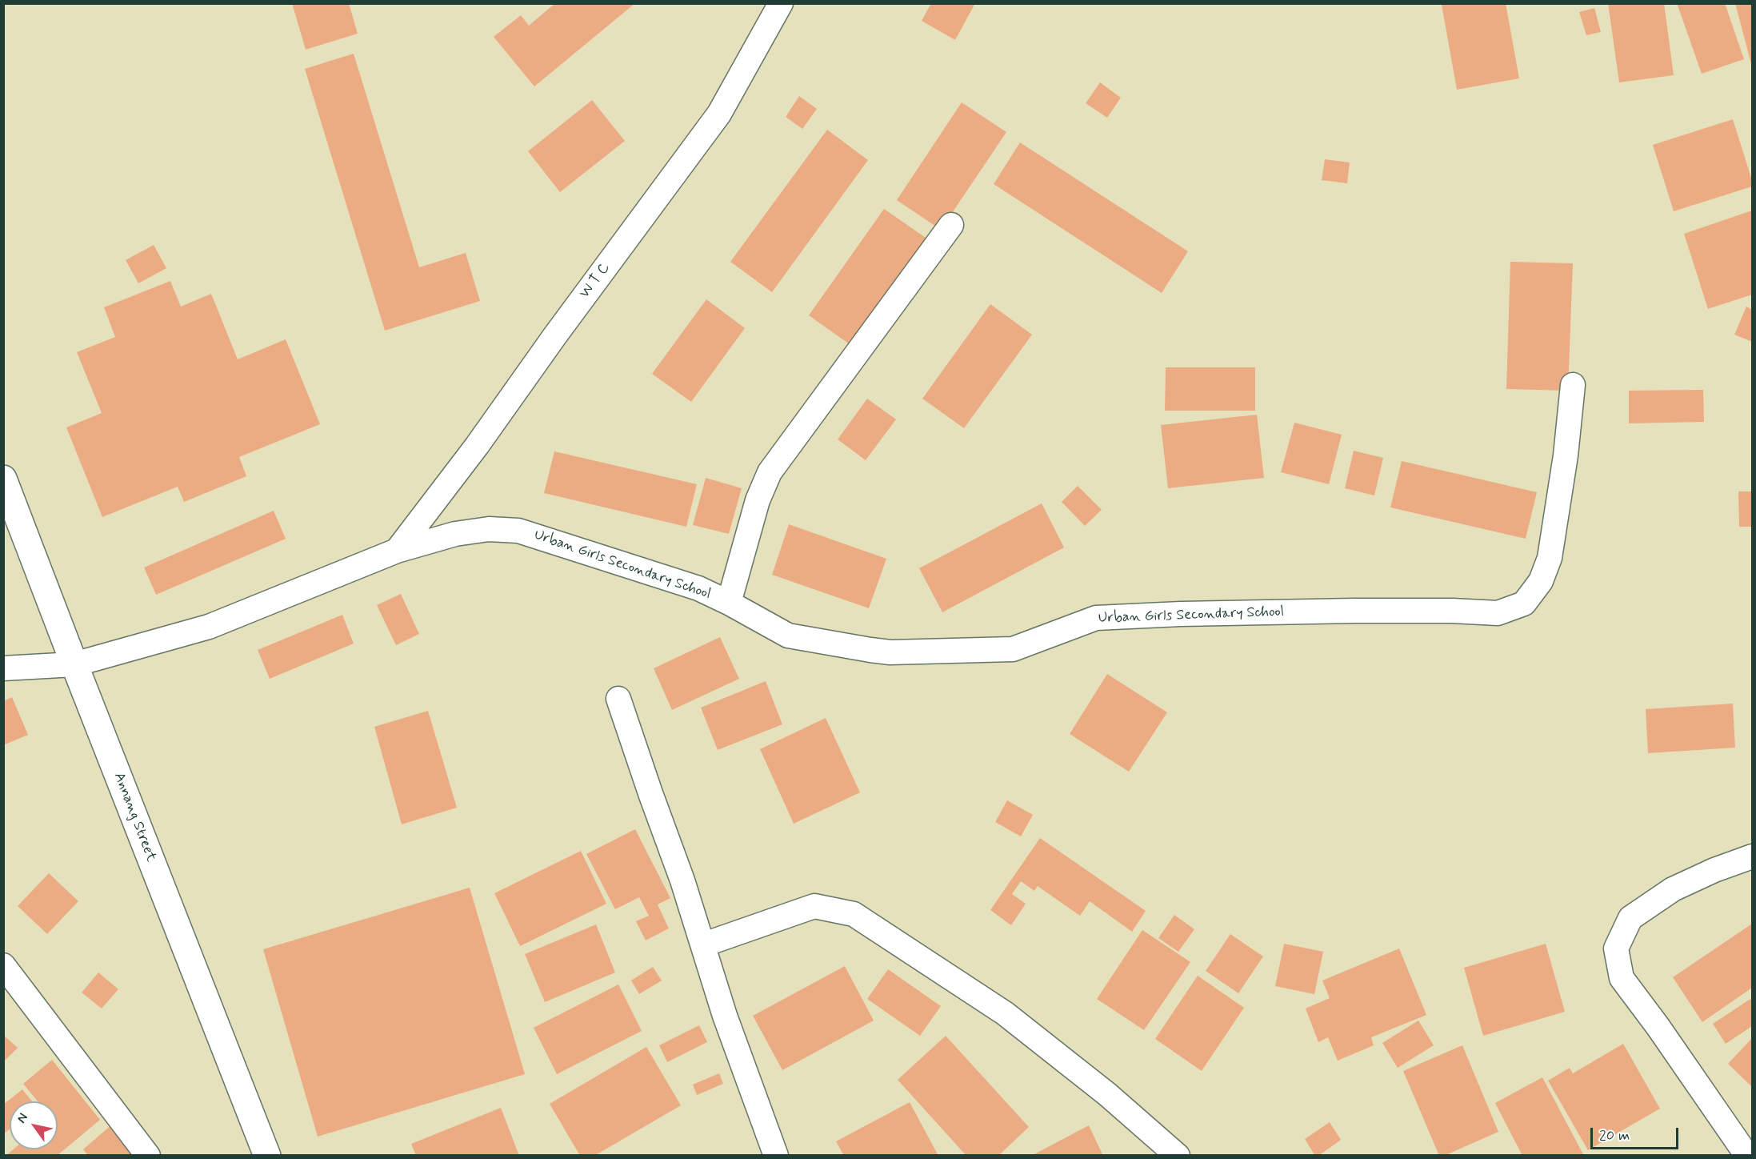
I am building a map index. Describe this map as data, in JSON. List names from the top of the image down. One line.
{"streets":{"main road":["Annang Street"],"street":["W T C","Urban Girls Secondary School"]},"crossings":[["W T C","Urban Girls Secondary School"],["Urban Girls Secondary School","Annang Street"]],"scale_bar":"20 m","north":"top left"}
